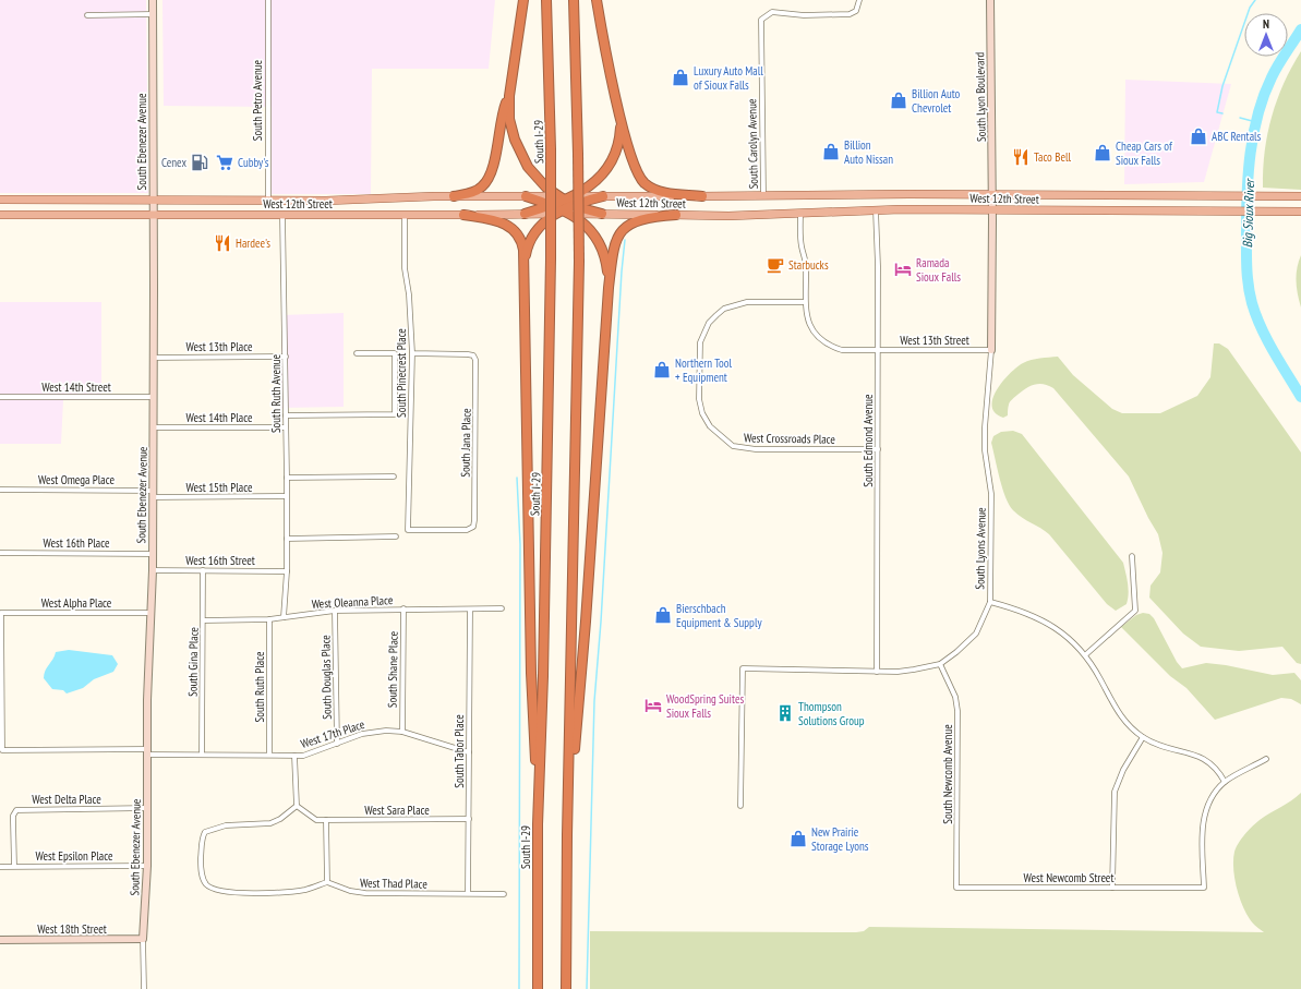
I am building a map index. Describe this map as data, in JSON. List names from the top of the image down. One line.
{"streets":{"highway":["South I-29"],"main road":["West 12th Street"],"street":["South Lyon Boulevard","South Petro Avenue","South Ebenezer Avenue","South Carolyn Avenue","West 13th Street","West 13th Place","South Pinecrest Place","West 14th Street","South Ruth Avenue","West 14th Place","West Crossroads Place","South Edmond Avenue","South Jana Place","West Omega Place","West 15th Place","West 16th Place","South Lyons Avenue","West 16th Street","West Oleanna Place","West Alpha Place","South Gina Place","South Shane Place","South Douglas Place","South Ruth Place","West 17th Place","South Tabor Place","South Newcomb Avenue","West Delta Place","West Sara Place","West Epsilon Place","West Newcomb Street","West Thad Place","West 18th Street"]},"crossings":[["South Lyon Boulevard","West 12th Street"],["South Lyon Boulevard","South Lyons Avenue"],["South Petro Avenue","West 12th Street"],["South Ebenezer Avenue","West 12th Street"],["South Ebenezer Avenue","West 13th Place"],["South Ebenezer Avenue","West 14th Street"],["South Ebenezer Avenue","West 14th Place"],["South Ebenezer Avenue","West Omega Place"],["South Ebenezer Avenue","West 15th Place"],["South Ebenezer Avenue","West 16th Place"],["South Ebenezer Avenue","West 16th Street"],["South Ebenezer Avenue","West Alpha Place"],["South Ebenezer Avenue","West 17th Place"],["South Ebenezer Avenue","West Delta Place"],["South Ebenezer Avenue","West Epsilon Place"],["South Ebenezer Avenue","West 18th Street"],["South Carolyn Avenue","West 12th Street"],["West 12th Street","West 13th Street"],["West 12th Street","South Pinecrest Place"],["West 12th Street","South Ruth Avenue"],["West 12th Street","South Edmond Avenue"],["West 12th Street","South Lyons Avenue"],["West 13th Street","West Crossroads Place"],["West 13th Street","South Edmond Avenue"],["West 13th Street","South Lyons Avenue"],["West 13th Place","South Ruth Avenue"],["South Pinecrest Place","South Jana Place"],["South Ruth Avenue","West 14th Place"],["South Ruth Avenue","West 15th Place"],["South Ruth Avenue","West 16th Street"],["West Crossroads Place","South Edmond Avenue"],["South Edmond Avenue","South Lyons Avenue"],["West Omega Place","West 15th Place"],["South Lyons Avenue","South Newcomb Avenue"],["West 16th Street","South Gina Place"],["West Oleanna Place","South Gina Place"],["West Oleanna Place","South Shane Place"],["West Oleanna Place","South Douglas Place"],["West Oleanna Place","South Ruth Place"],["West Oleanna Place","South Tabor Place"],["West Alpha Place","West 17th Place"],["South Gina Place","West 17th Place"],["South Shane Place","West 17th Place"],["South Douglas Place","West 17th Place"],["South Ruth Place","West 17th Place"],["West 17th Place","South Tabor Place"],["South Tabor Place","West Sara Place"],["South Tabor Place","West Thad Place"],["South Newcomb Avenue","West Newcomb Street"],["West Delta Place","West Epsilon Place"]],"water":["Big Sioux River"],"places":{"shop":["Luxury Auto Mall of Sioux Falls","Billion Auto Chevrolet","ABC Rentals","Billion Auto Nissan","Cheap Cars of Sioux Falls","Northern Tool + Equipment","Bierschbach Equipment & Supply","New Prairie Storage Lyons"],"restaurant":["Taco Bell","Hardee's"],"fuel station":["Cenex"],"supermarket":["Cubby's"],"cafe":["Starbucks"],"hotel":["Ramada Sioux Falls","WoodSpring Suites Sioux Falls"],"building":["Thompson Solutions Group"]},"north":"top"}
